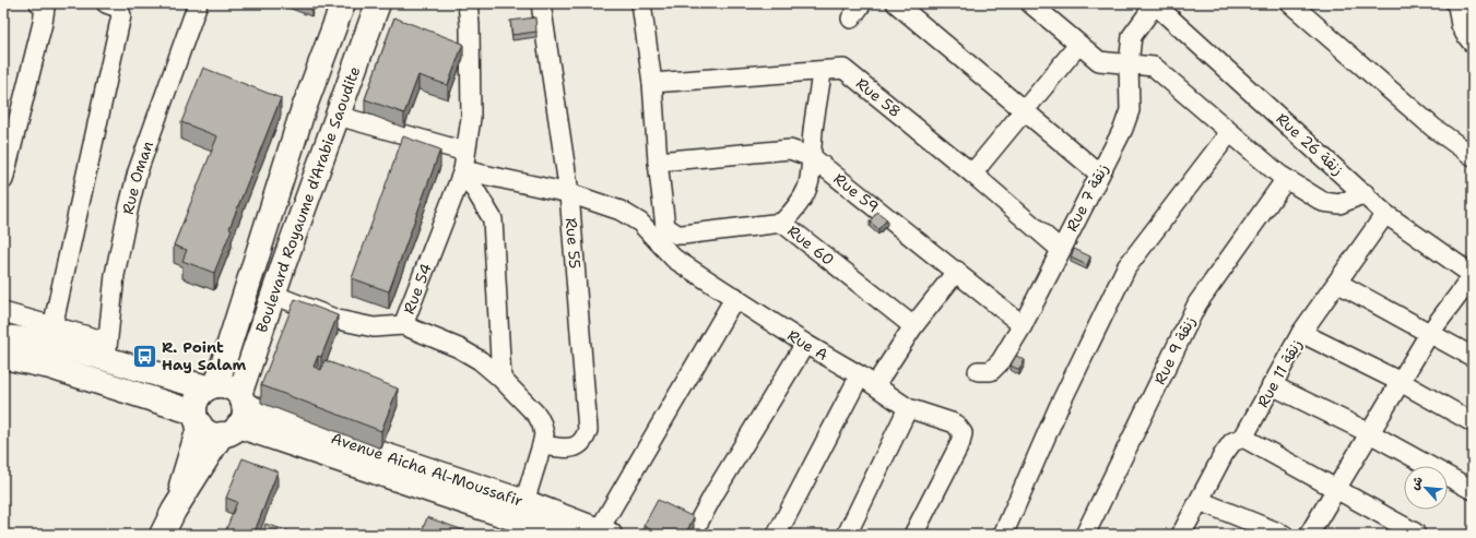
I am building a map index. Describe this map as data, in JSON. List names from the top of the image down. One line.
{"streets":{"main road":["Boulevard Royaume d'Arabie Saoudite","Avenue Aicha Al-Moussafir"],"street":["Rue 58","Rue 26 زنقة","Rue Oman","Rue 59","Rue 7 زنقة","Rue 55","Rue 60","Rue 54","Rue A","Rue 9 زنقة","Rue 11 زنقة"]},"crossings":[["Rue 58","Rue 7 زنقة"],["Rue 26 زنقة","Rue 7 زنقة"],["Rue 26 زنقة","Rue 11 زنقة"],["Rue 59","Rue 7 زنقة"],["Boulevard Royaume d'Arabie Saoudite","Avenue Aicha Al-Moussafir"],["Rue 55","Rue 54"],["Rue 55","Rue A"],["Rue 60","Rue A"],["Rue 54","Rue A"],["Rue 54","Avenue Aicha Al-Moussafir"]],"places":{"bus stop":["R. Point Hay Salam"]},"north":"top left"}
